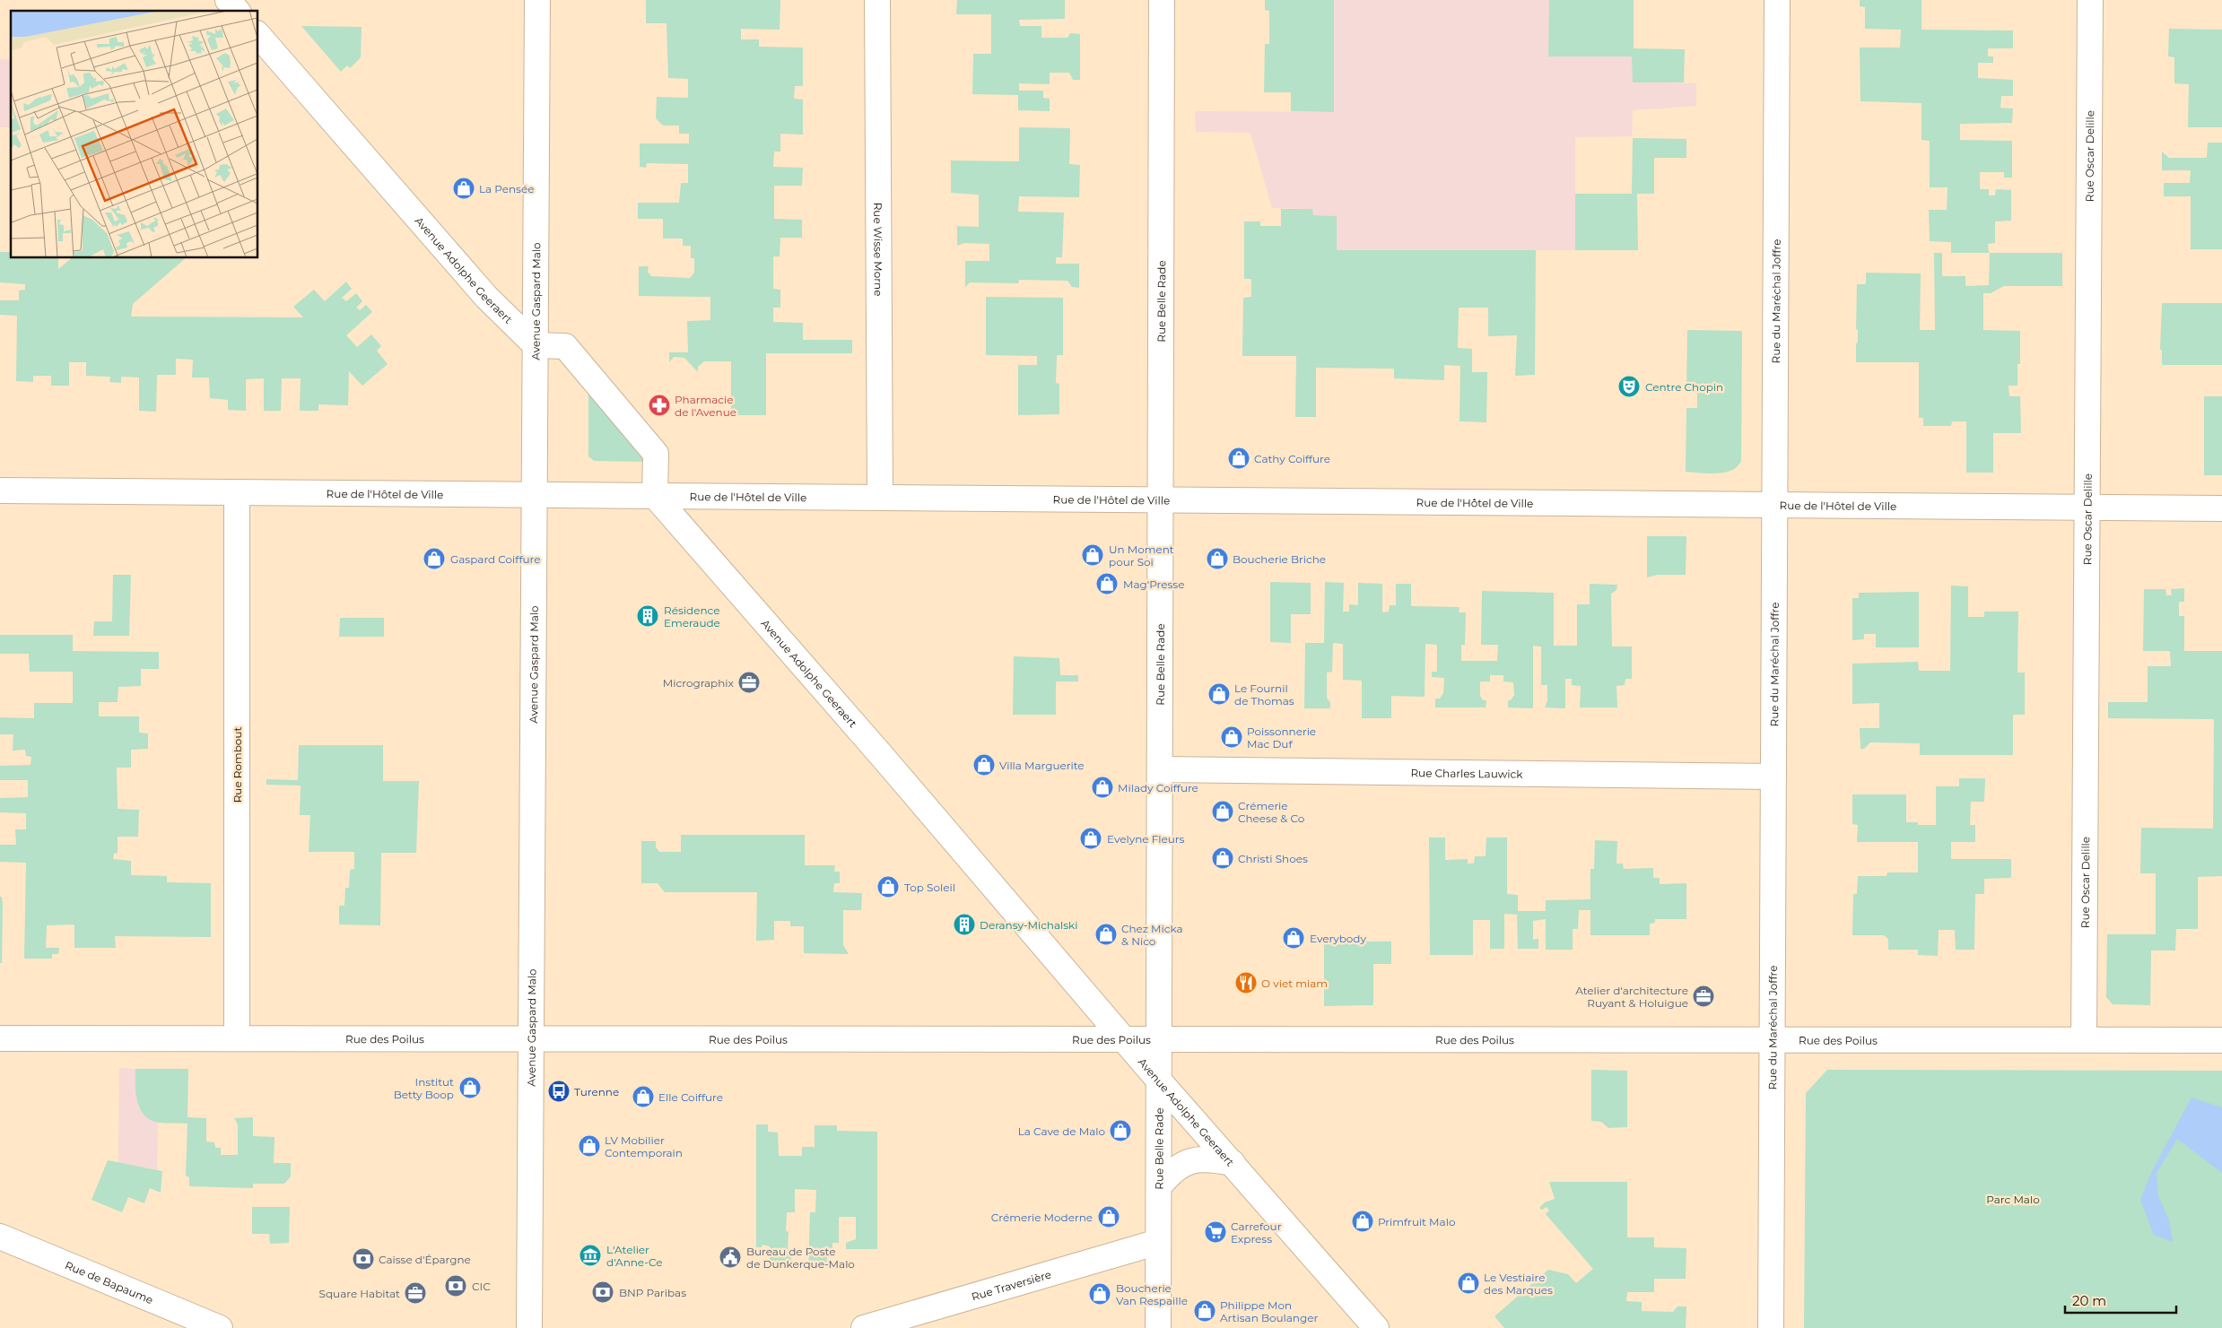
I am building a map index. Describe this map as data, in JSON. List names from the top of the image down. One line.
{"streets":{"street":["Rue Oscar Delille","Rue Wisse Morne","Avenue Adolphe Geeraert","Avenue Gaspard Malo","Rue Belle Rade","Rue du Maréchal Joffre","Rue de l'Hôtel de Ville","Rue Rombout","Rue Charles Lauwick","Rue des Poilus","Rue de Bapaume","Rue Traversière"]},"crossings":[["Rue Oscar Delille","Rue de l'Hôtel de Ville"],["Rue Oscar Delille","Rue des Poilus"],["Rue Wisse Morne","Rue de l'Hôtel de Ville"],["Avenue Adolphe Geeraert","Avenue Gaspard Malo"],["Avenue Adolphe Geeraert","Rue Belle Rade"],["Avenue Adolphe Geeraert","Rue de l'Hôtel de Ville"],["Avenue Adolphe Geeraert","Rue des Poilus"],["Avenue Gaspard Malo","Rue de l'Hôtel de Ville"],["Avenue Gaspard Malo","Rue des Poilus"],["Rue Belle Rade","Rue de l'Hôtel de Ville"],["Rue Belle Rade","Rue Charles Lauwick"],["Rue Belle Rade","Rue des Poilus"],["Rue Belle Rade","Rue Traversière"],["Rue du Maréchal Joffre","Rue de l'Hôtel de Ville"],["Rue du Maréchal Joffre","Rue Charles Lauwick"],["Rue du Maréchal Joffre","Rue des Poilus"],["Rue de l'Hôtel de Ville","Rue Rombout"],["Rue Rombout","Rue des Poilus"]],"parks":["Parc Malo"],"places":{"shop":["La Pensée","Cathy Coiffure","Un Moment pour Soi","Gaspard Coiffure","Boucherie Briche","Mag'Presse","Le Fournil de Thomas","Poissonnerie Mac Duf","Villa Marguerite","Milady Coiffure","Crémerie Cheese & Co","Evelyne Fleurs","Christi Shoes","Top Soleil","Chez Micka & Nico","Everybody","Institut Betty Boop","Elle Coiffure","La Cave de Malo","LV Mobilier Contemporain","Crémerie Moderne","Primfruit Malo","Le Vestiaire des Marques","Boucherie Van Respaille","Philippe Mon Artisan Boulanger"],"theatre":["Centre Chopin"],"pharmacy":["Pharmacie de l'Avenue"],"building":["Résidence Emeraude","Deransy-Michalski"],"office":["Micrographix","Atelier d'architecture Ruyant & Holuigue","Square Habitat"],"restaurant":["O viet miam"],"bus stop":["Turenne"],"supermarket":["Carrefour Express"],"museum":["L'Atelier d'Anne-Ce"],"public building":["Bureau de Poste de Dunkerque-Malo"],"bank":["Caisse d'Épargne","CIC","BNP Paribas"]},"scale_bar":"20 m"}
